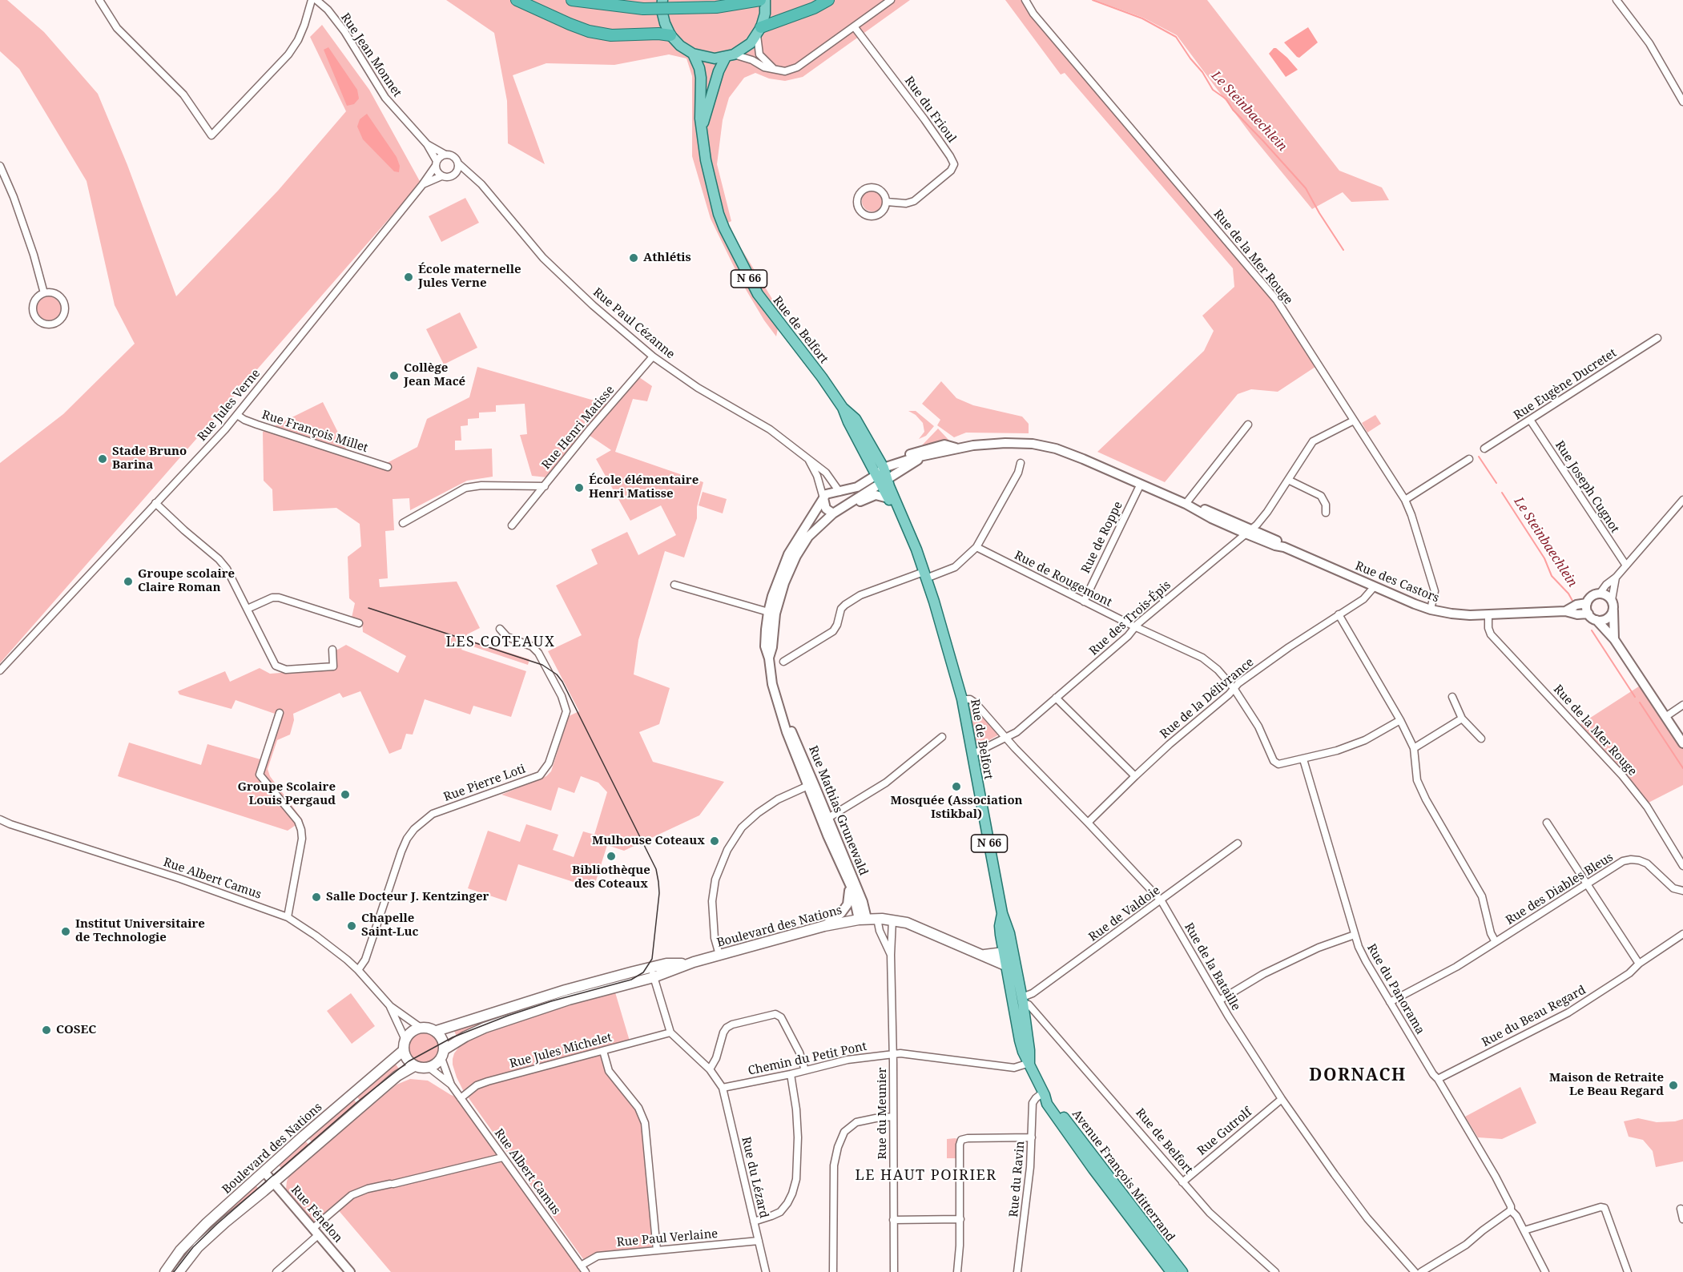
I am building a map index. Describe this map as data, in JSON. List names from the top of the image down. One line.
{"streets":{"main road":["N 66","Rue de Belfort","Boulevard des Nations","Avenue François Mitterrand"],"street":["Rue Jean Monnet","Rue du Frioul","Rue de la Mer Rouge","Rue Paul Cézanne","Rue Eugène Ducretet","Rue Jules Verne","Rue Henri Matisse","Rue François Millet","Rue Joseph Cugnot","Rue de Roppe","Rue de Rougemont","Rue des Castors","Rue des Trois-Épis","Rue de la Délivrance","Rue Pierre Loti","Rue Mathias Grunewald","Rue Albert Camus","Rue des Diables Bleus","Rue de Valdoie","Rue de la Bataille","Rue du Panorama","Rue du Beau Regard","Rue Jules Michelet","Chemin du Petit Pont","Rue du Meunier","Rue Gutrolf","Rue du Lézard","Rue du Ravin","Rue Fénelon","Rue Paul Verlaine"]},"crossings":[["Rue Jean Monnet","Rue Paul Cézanne"],["Rue Jean Monnet","Rue Jules Verne"],["Rue de la Mer Rouge","Rue des Castors"],["Rue de la Mer Rouge","Rue des Trois-Épis"],["Rue Paul Cézanne","Rue Jules Verne"],["Rue Paul Cézanne","Rue Henri Matisse"],["Rue Paul Cézanne","Rue Mathias Grunewald"],["Rue de Belfort","Rue des Castors"],["Rue de Belfort","Rue des Trois-Épis"],["Rue de Belfort","Rue Mathias Grunewald"],["Rue de Belfort","Rue de Valdoie"],["Rue de Belfort","Boulevard des Nations"],["Rue de Belfort","Rue de la Bataille"],["Rue de Belfort","Rue Gutrolf"],["Rue de Belfort","Avenue François Mitterrand"],["Rue Eugène Ducretet","Rue Joseph Cugnot"],["Rue Jules Verne","Rue François Millet"],["Rue de Roppe","Rue de Rougemont"],["Rue de Roppe","Rue des Castors"],["Rue de Rougemont","Rue des Trois-Épis"],["Rue de Rougemont","Rue de la Délivrance"],["Rue de Rougemont","Rue du Panorama"],["Rue des Castors","Rue des Trois-Épis"],["Rue des Castors","Rue de la Délivrance"],["Rue des Castors","Rue Mathias Grunewald"],["Rue des Trois-Épis","Rue de la Bataille"],["Rue de la Délivrance","Rue de la Bataille"],["Rue Pierre Loti","Rue Albert Camus"],["Rue Mathias Grunewald","Boulevard des Nations"],["Rue Mathias Grunewald","Rue du Meunier"],["Rue Albert Camus","Boulevard des Nations"],["Rue Albert Camus","Rue Jules Michelet"],["Rue Albert Camus","Rue Paul Verlaine"],["Rue des Diables Bleus","Rue du Panorama"],["Rue de Valdoie","Rue de la Bataille"],["Boulevard des Nations","Rue du Meunier"],["Boulevard des Nations","Rue Fénelon"],["Rue de la Bataille","Rue Gutrolf"],["Rue du Panorama","Rue du Beau Regard"],["Chemin du Petit Pont","Rue du Meunier"],["Chemin du Petit Pont","Avenue François Mitterrand"],["Chemin du Petit Pont","Rue du Lézard"],["Avenue François Mitterrand","Rue du Ravin"],["Rue du Lézard","Rue Paul Verlaine"]],"districts":["LES COTEAUX","DORNACH","LE HAUT POIRIER"],"water":["Le Steinbaechlein"],"places":["Athlétis","École maternelle Jules Verne","Collège Jean Macé","Stade Bruno Barina","École élémentaire Henri Matisse","Groupe scolaire Claire Roman","Mosquée (Association Istikbal)","Groupe Scolaire Louis Pergaud","Mulhouse Coteaux","Bibliothèque des Coteaux","Salle Docteur J. Kentzinger","Chapelle Saint-Luc","Institut Universitaire de Technologie","COSEC","Maison de Retraite Le Beau Regard"]}
